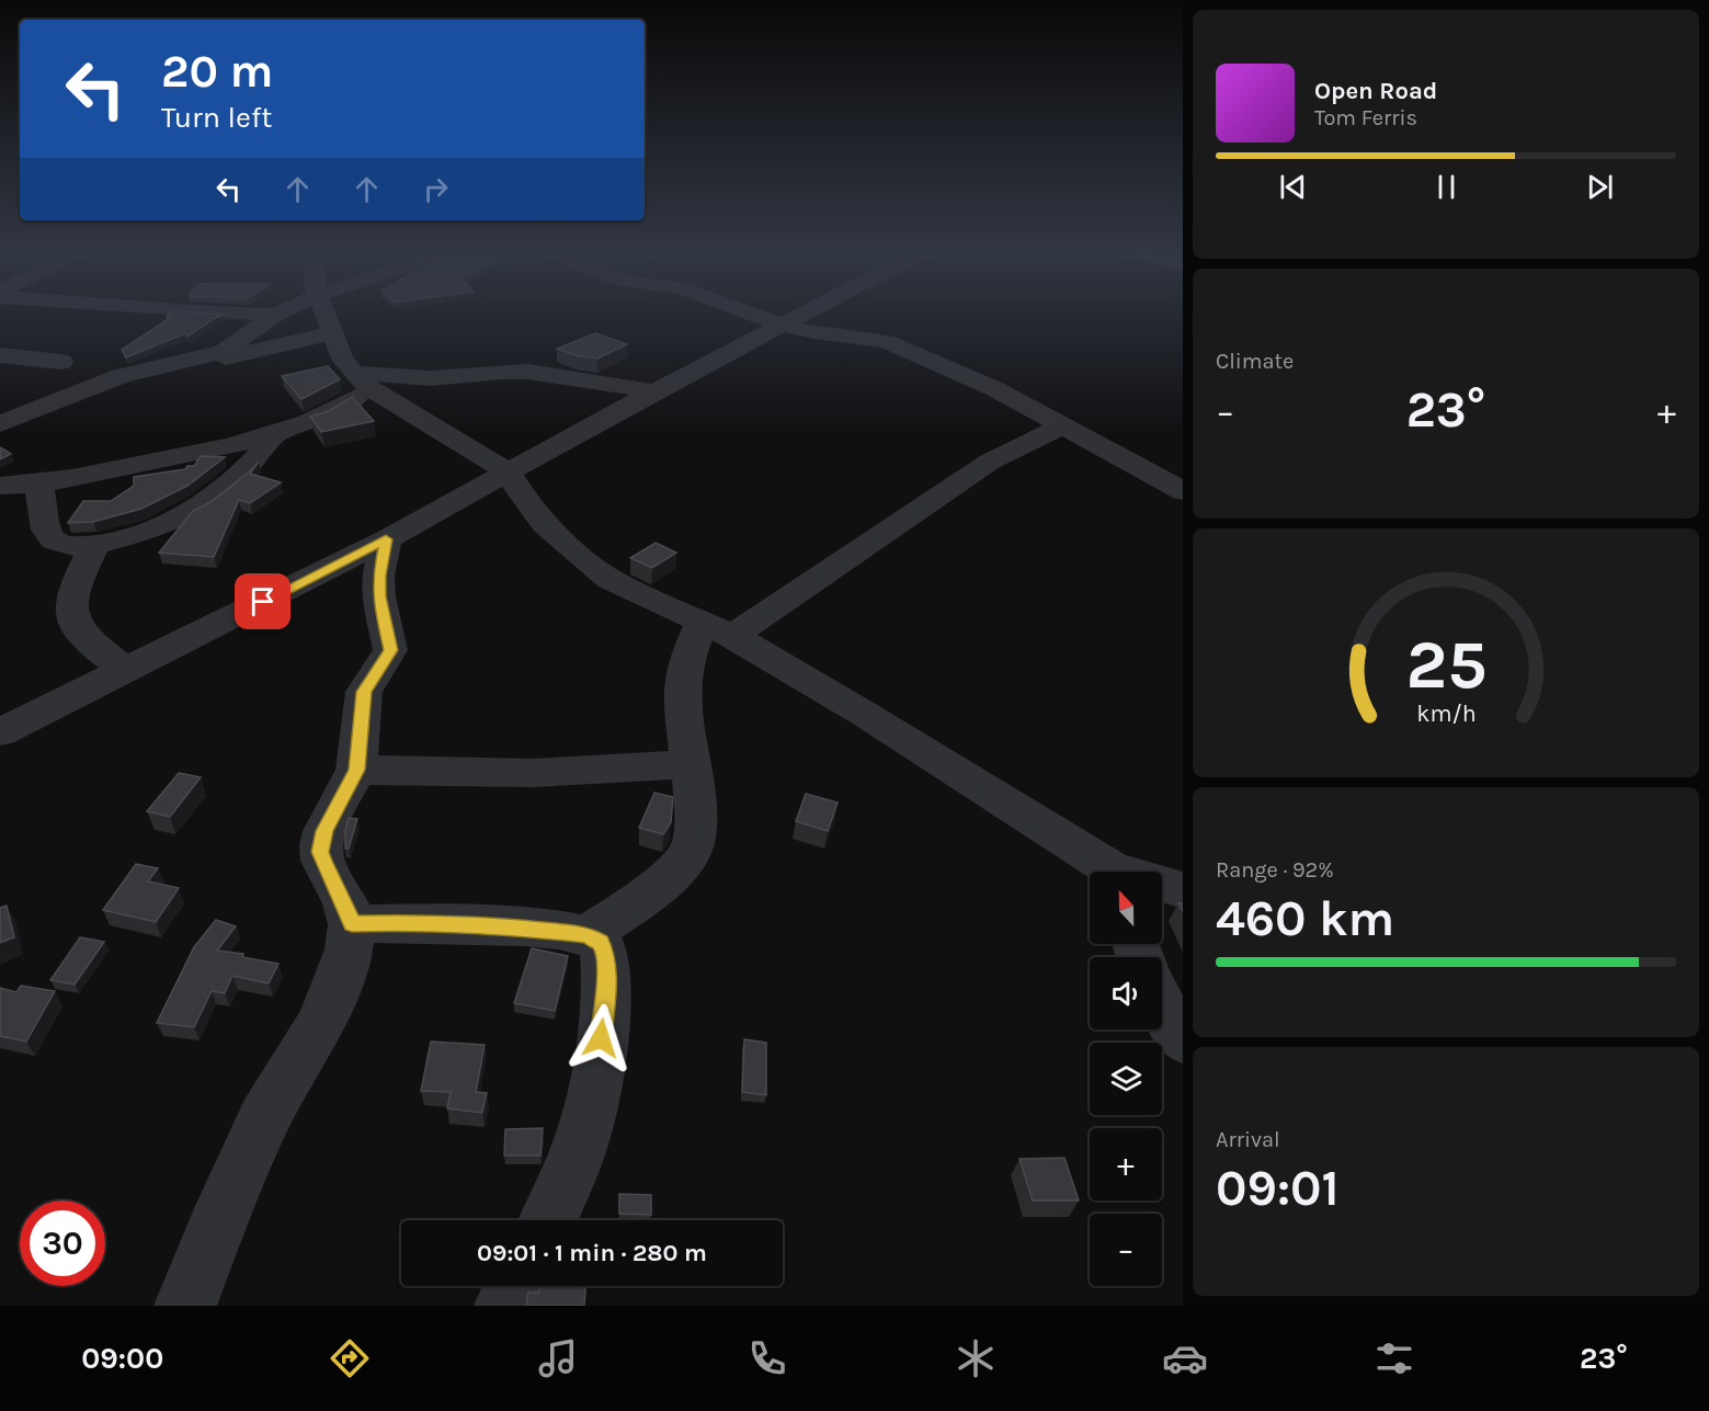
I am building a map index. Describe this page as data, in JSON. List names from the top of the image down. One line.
{"north":"top","page":{"turn":["20 m","Turn left"],"song":["Open Road","Tom Ferris"],"tile":["Climate",["Range · 92%","460 km"],["Arrival","09:01"]],"heat":["−","23°","+"],"map_buttons":["+","−"],"limit":"30","trip":"09:01 · 1 min · 280 m","tabs":["09:00","23°"],"gauge":["25","km/h"]}}
